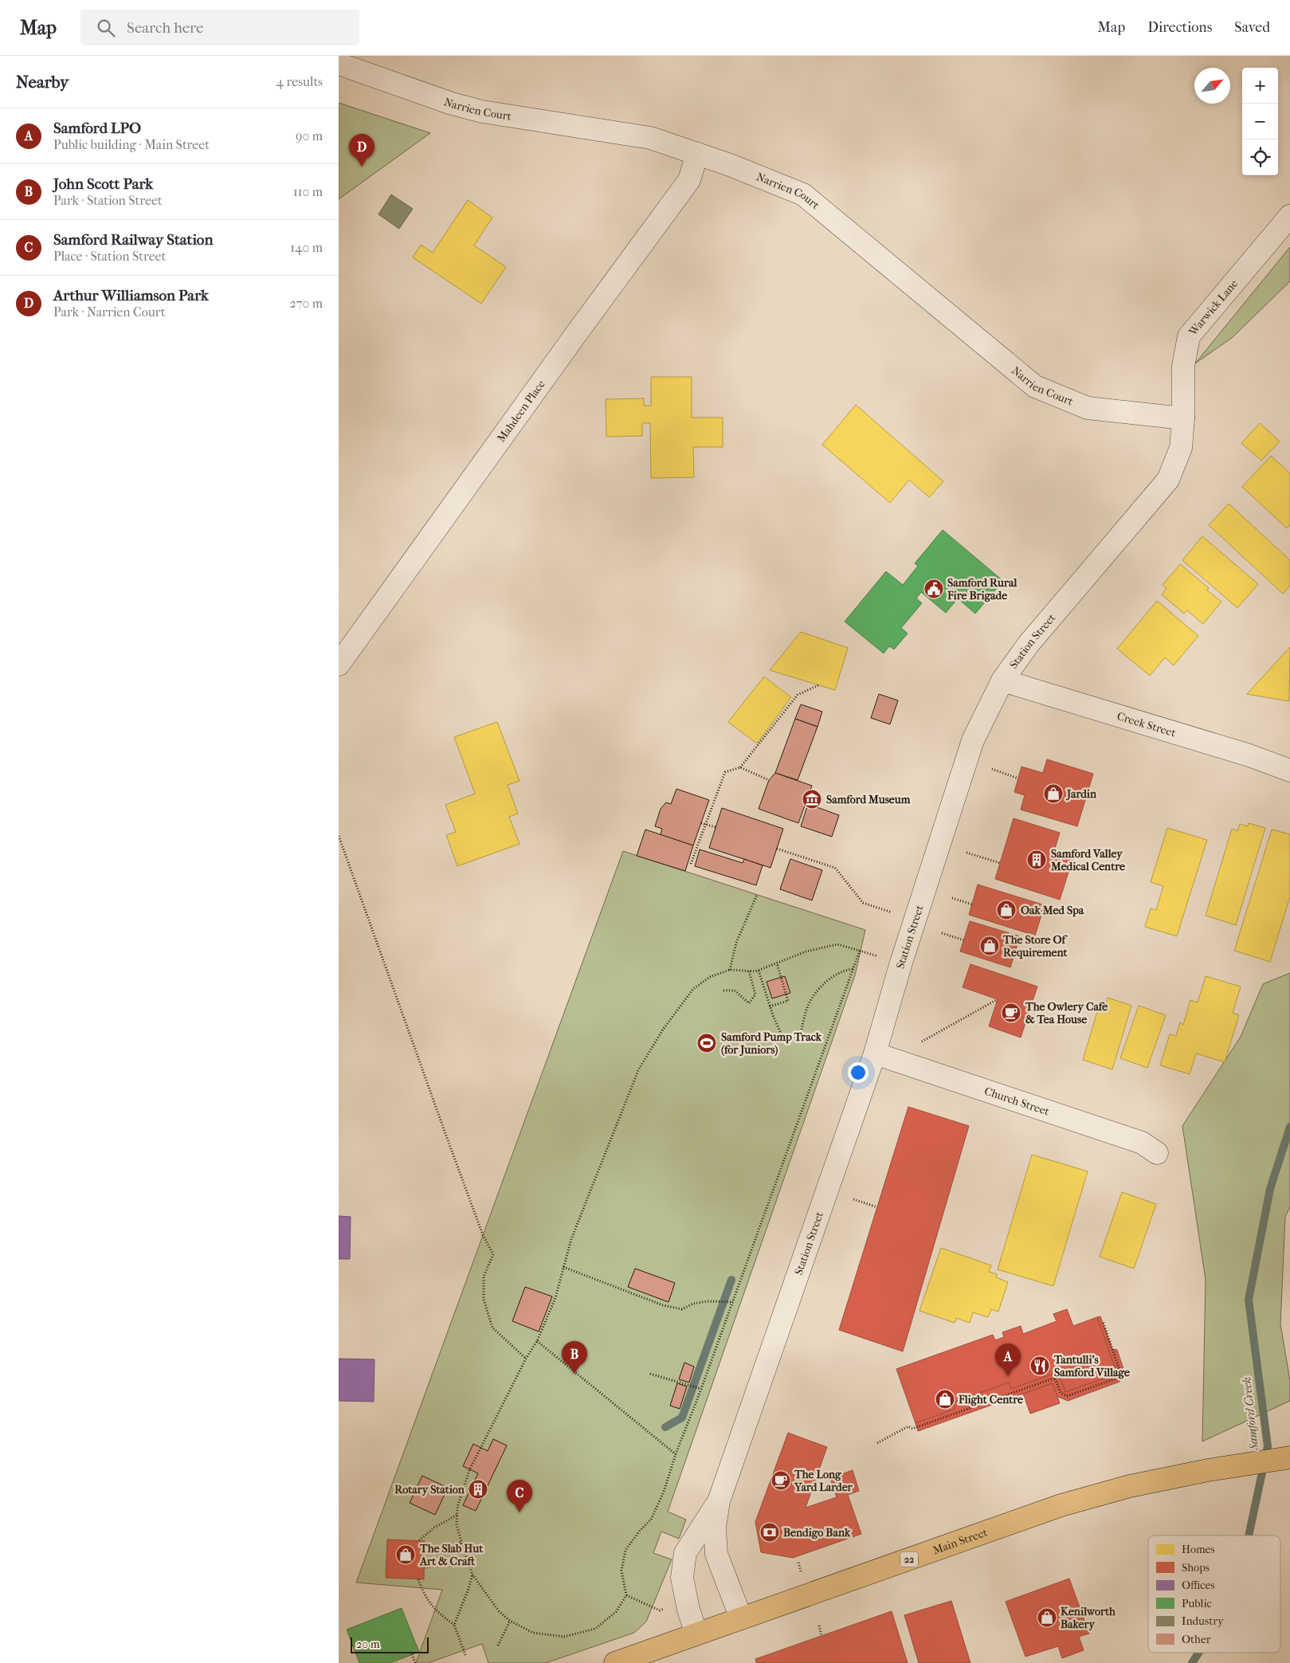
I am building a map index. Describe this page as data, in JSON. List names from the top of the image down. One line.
{"streets":{"main road":["Main Street","22"],"street":["Narrien Court","Warwick Lane","Mahdeen Place","Station Street","Creek Street","Church Street"]},"crossings":[["Narrien Court","Warwick Lane"],["Narrien Court","Mahdeen Place"],["Narrien Court","Station Street"],["Warwick Lane","Station Street"],["Station Street","Creek Street"],["Station Street","Church Street"],["Station Street","Main Street"]],"water":["Samford Creek"],"places":{"public building":["Samford Rural Fire Brigade"],"shop":["Jardin","Oak Med Spa","The Store Of Requirement","Flight Centre","The Slab Hut Art & Craft","Kenilworth Bakery"],"museum":["Samford Museum"],"building":["Samford Valley Medical Centre","Rotary Station"],"cafe":["The Owlery Cafe & Tea House","The Long Yard Larder"],"sports":["Samford Pump Track (for Juniors)"],"restaurant":["Tantulli’s Samford Village"],"bank":["Bendigo Bank"]},"legend":["Homes","Shops","Offices","Public","Industry","Other"],"scale_bar":"20 m","north":"top right","page":{"header":"Map","search":"Search here","nav":["Map","Directions","Saved"],"heading":["Nearby","4 results"],"map_buttons":["+","−"],"list":[{"mark":"A","name":"Samford LPO","note":"Public building · Main Street","value":"90 m"},{"mark":"B","name":"John Scott Park","note":"Park · Station Street","value":"110 m"},{"mark":"C","name":"Samford Railway Station","note":"Place · Station Street","value":"140 m"},{"mark":"D","name":"Arthur Williamson Park","note":"Park · Narrien Court","value":"270 m"}],"pins":["D","B","A","C"],"scale":"20 m"}}
